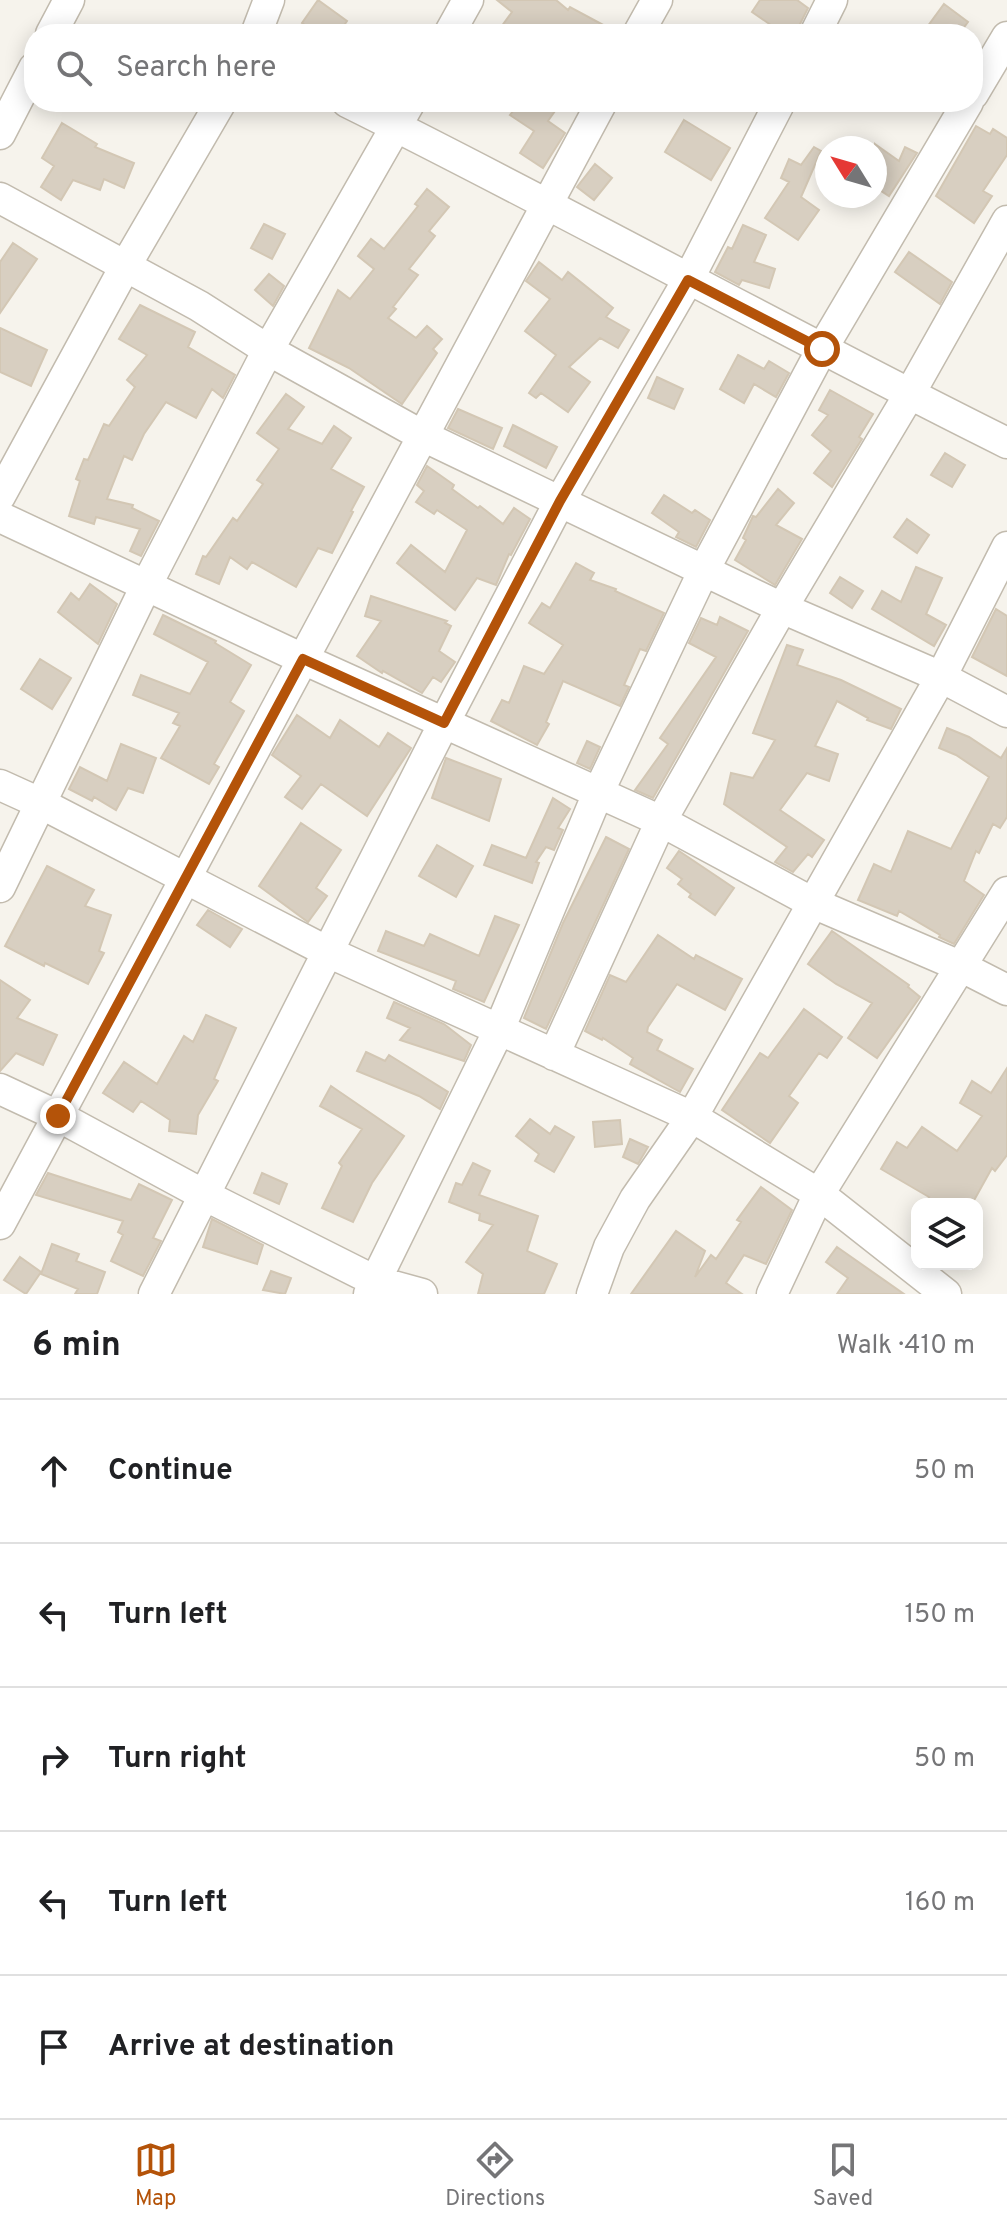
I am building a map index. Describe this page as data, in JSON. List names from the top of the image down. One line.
{"north":"top left","page":{"search":"Search here","heading":["6 min","Walk · 410 m"],"list":[["Continue","50 m"],["Turn left","150 m"],["Turn right","50 m"],["Turn left","160 m"],"Arrive at destination"],"nav":["Map","Directions","Saved"]}}
